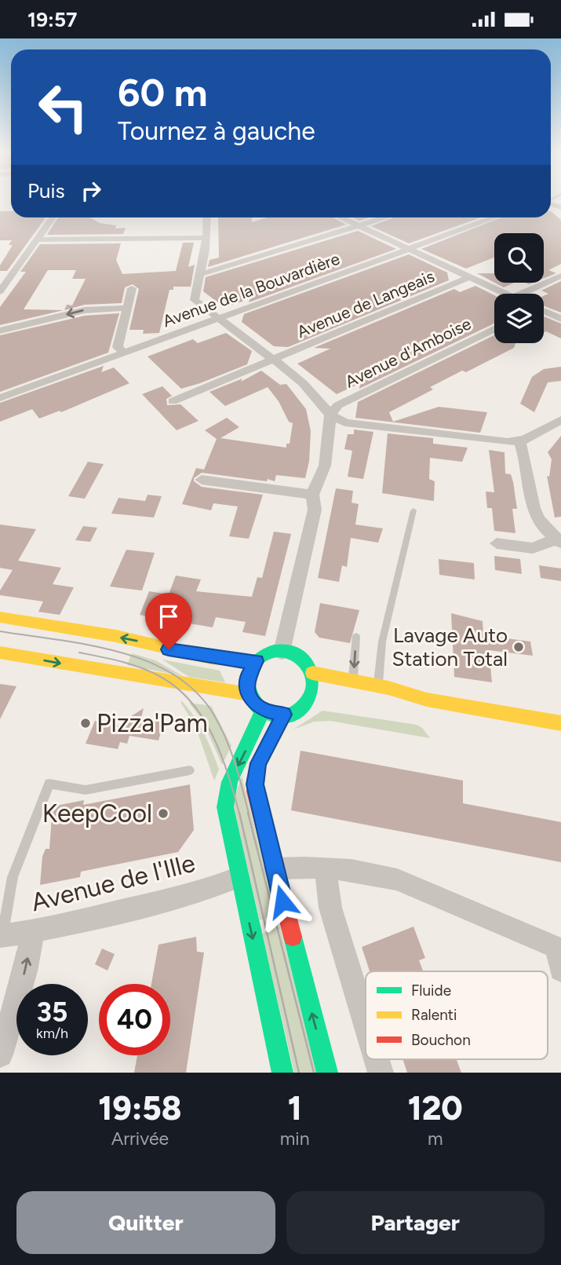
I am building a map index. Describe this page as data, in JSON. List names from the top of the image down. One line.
{"streets":{"street":["Avenue de la Bouvardière","Avenue de Langeais","Avenue d'Amboise","Avenue de l'Ille"]},"places":["Lavage Auto Station Total","Pizza'Pam","KeepCool"],"legend":["Fluide","Ralenti","Bouchon"],"page":{"status":"19:57","turn":["60 m","Tournez à gauche"],"then":"Puis","speed":"35 km/h","limit":"40","eta":["19:58","Arrivée","1","min","120","m"],"buttons":["Quitter","Partager"]}}
